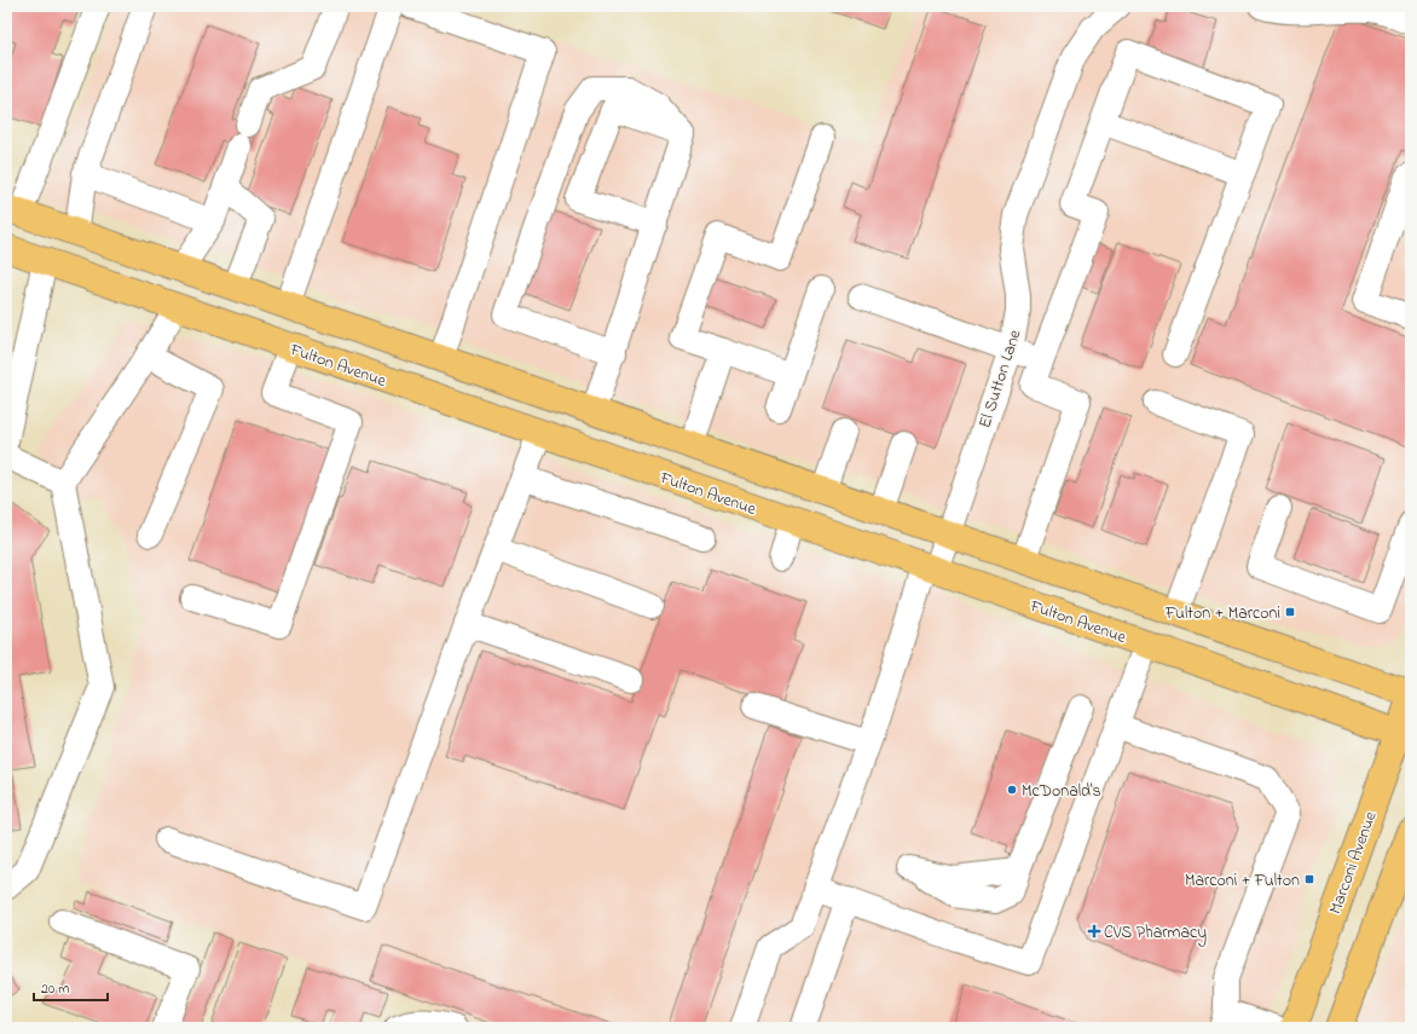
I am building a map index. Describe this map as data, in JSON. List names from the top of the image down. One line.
{"streets":{"main road":["Fulton Avenue","Marconi Avenue"],"street":["El Sutton Lane"]},"crossings":[["Fulton Avenue","El Sutton Lane"],["Fulton Avenue","Marconi Avenue"]],"places":{"transit":["Fulton + Marconi","Marconi + Fulton"],"other":["McDonald's"],"health":["CVS Pharmacy"]},"scale_bar":"20 m"}
